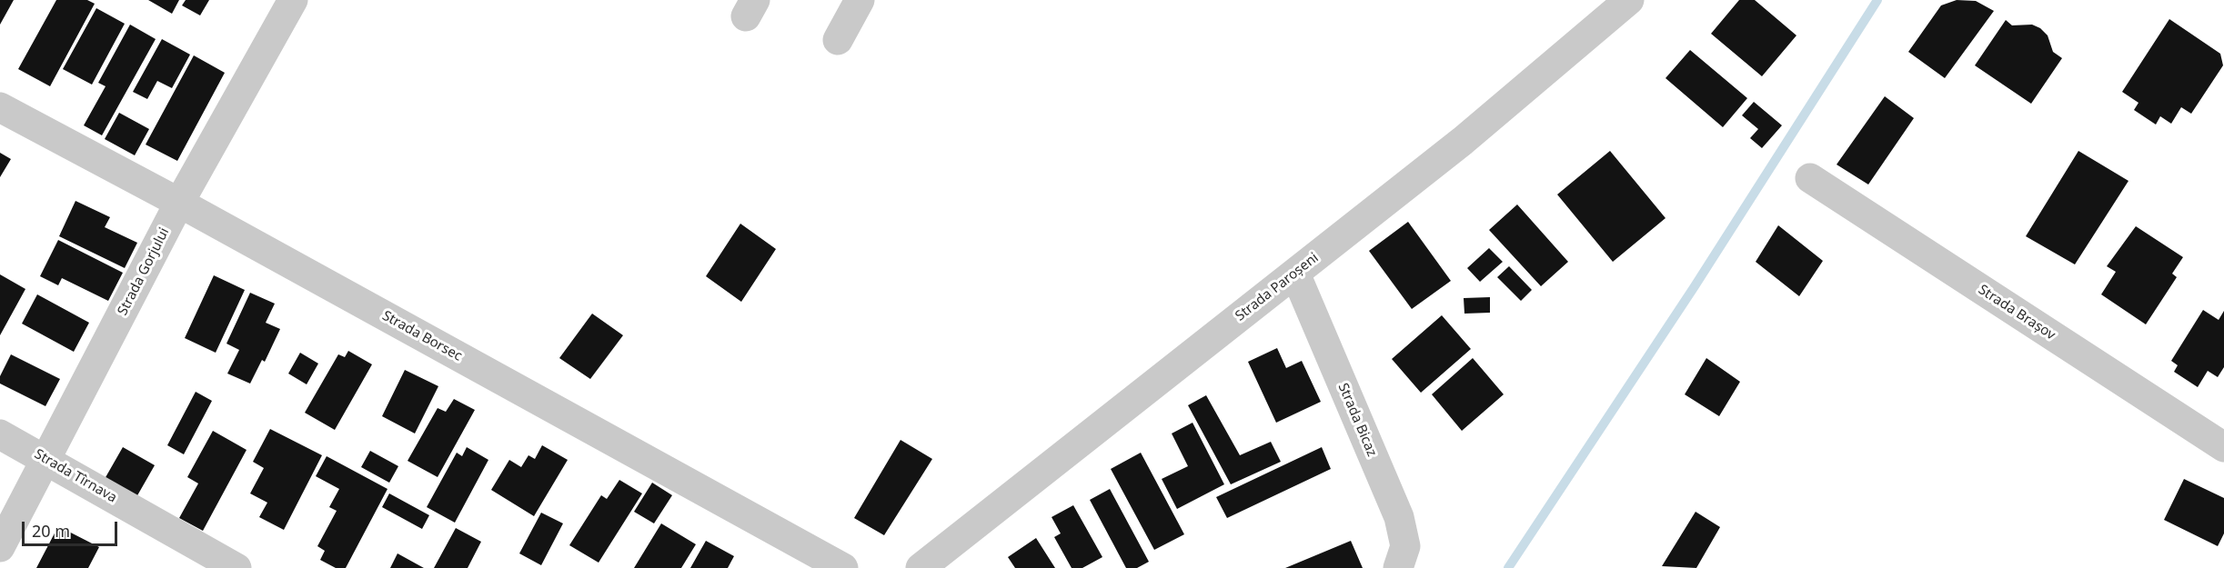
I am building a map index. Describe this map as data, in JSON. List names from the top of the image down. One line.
{"streets":{"street":["Strada Gorjului","Strada Paroșeni","Strada Brașov","Strada Borsec","Strada Bicaz","Strada Tîrnava"]},"crossings":[["Strada Gorjului","Strada Borsec"],["Strada Gorjului","Strada Tîrnava"],["Strada Paroșeni","Strada Bicaz"]],"scale_bar":"20 m"}
